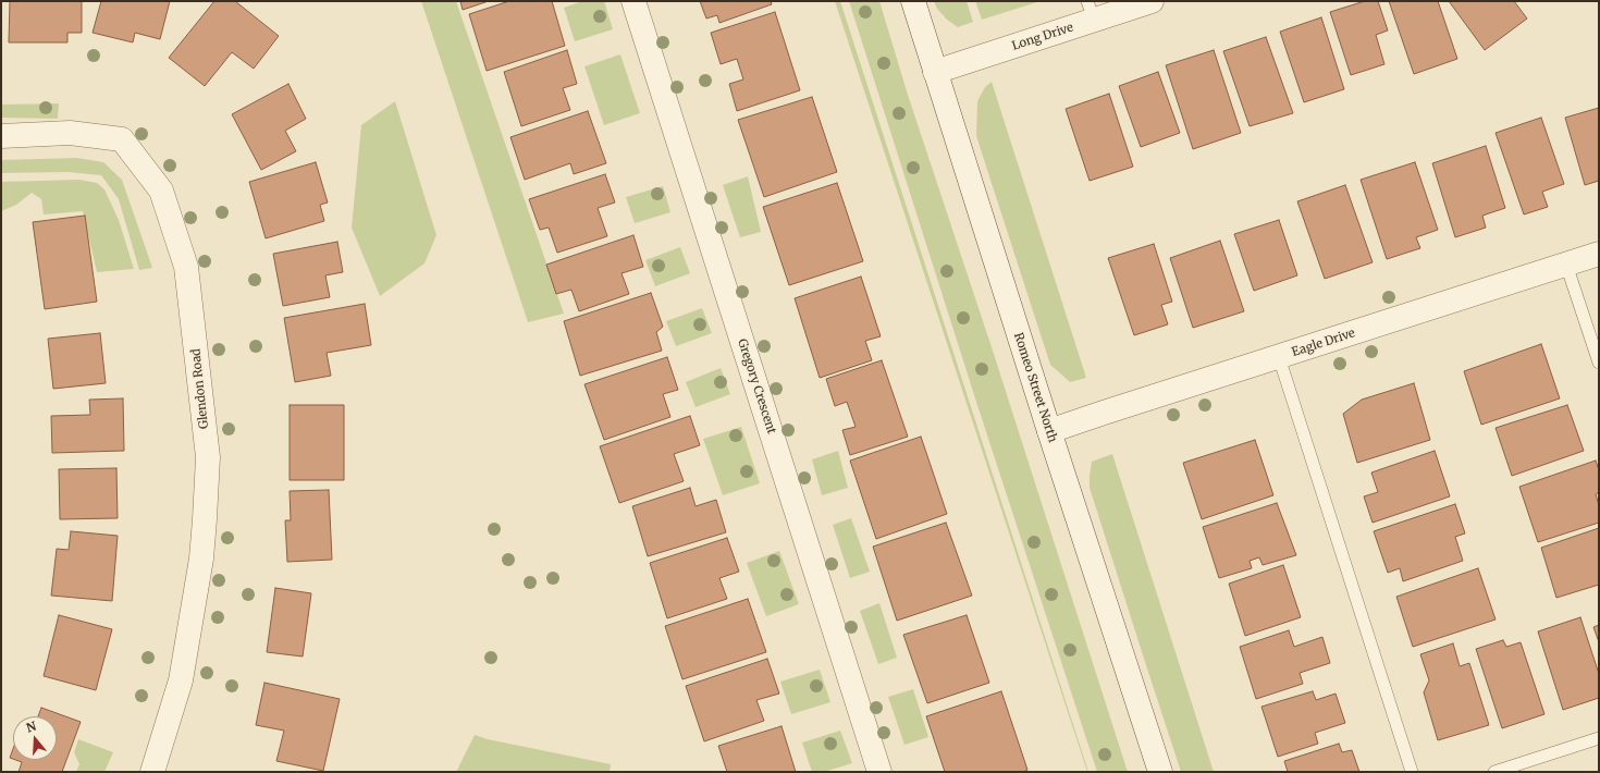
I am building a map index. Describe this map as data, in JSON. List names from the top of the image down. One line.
{"streets":{"street":["Long Drive","Eagle Drive","Gregory Crescent","Romeo Street North","Glendon Road"]},"crossings":[["Long Drive","Romeo Street North"],["Eagle Drive","Romeo Street North"]],"north":"top"}
